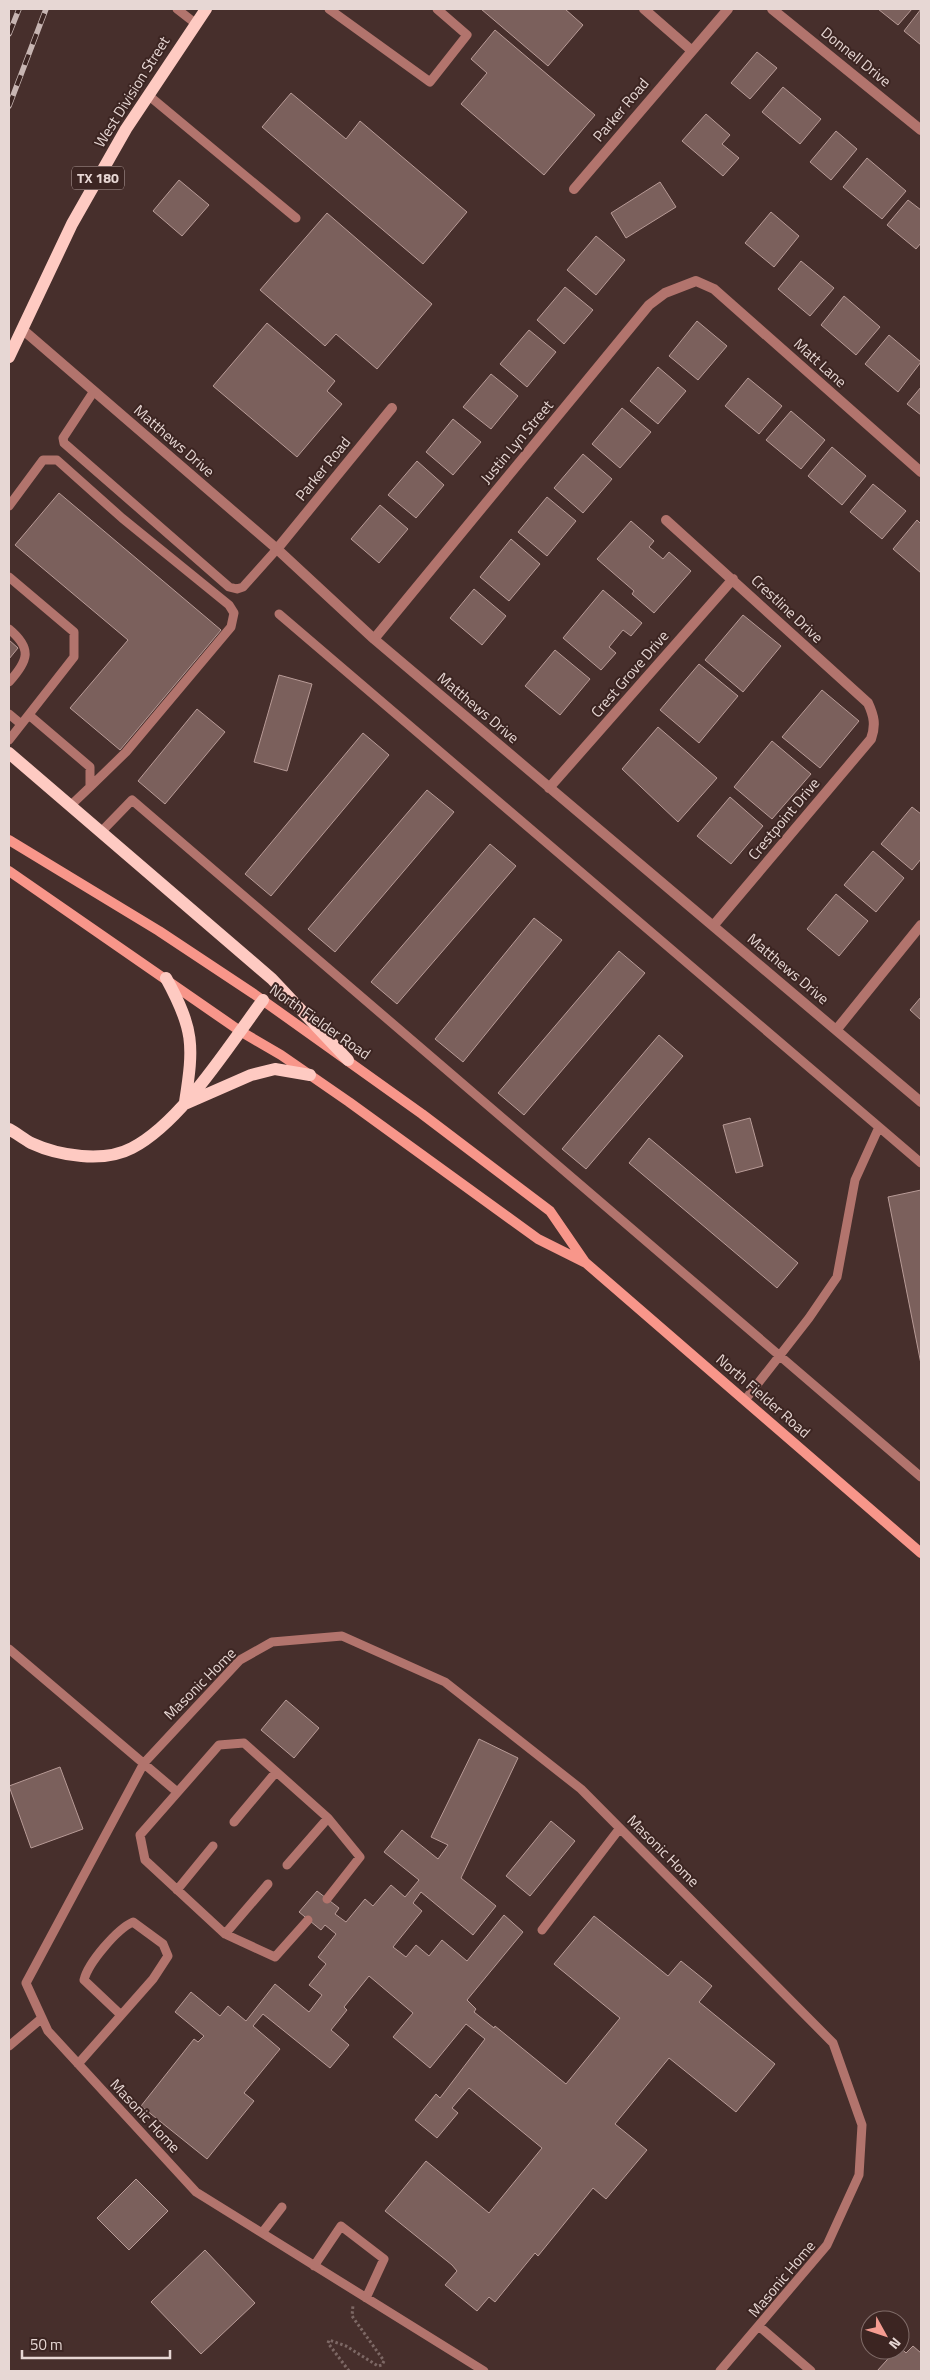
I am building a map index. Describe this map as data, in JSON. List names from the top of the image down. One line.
{"streets":{"main road":["West Division Street","TX 180","North Fielder Road"],"street":["Donnell Drive","Parker Road","Matt Lane","Matthews Drive","Justin Lyn Street","Crestline Drive","Crest Grove Drive","Crestpoint Drive"],"lane":["Masonic Home"]},"crossings":[["West Division Street","Matthews Drive"],["Parker Road","Matthews Drive"],["Matt Lane","Justin Lyn Street"],["Matthews Drive","Justin Lyn Street"],["Matthews Drive","Crest Grove Drive"],["Matthews Drive","Crestpoint Drive"],["Crestline Drive","Crest Grove Drive"],["Crestline Drive","Crestpoint Drive"]],"scale_bar":"50 m","north":"bottom right"}
